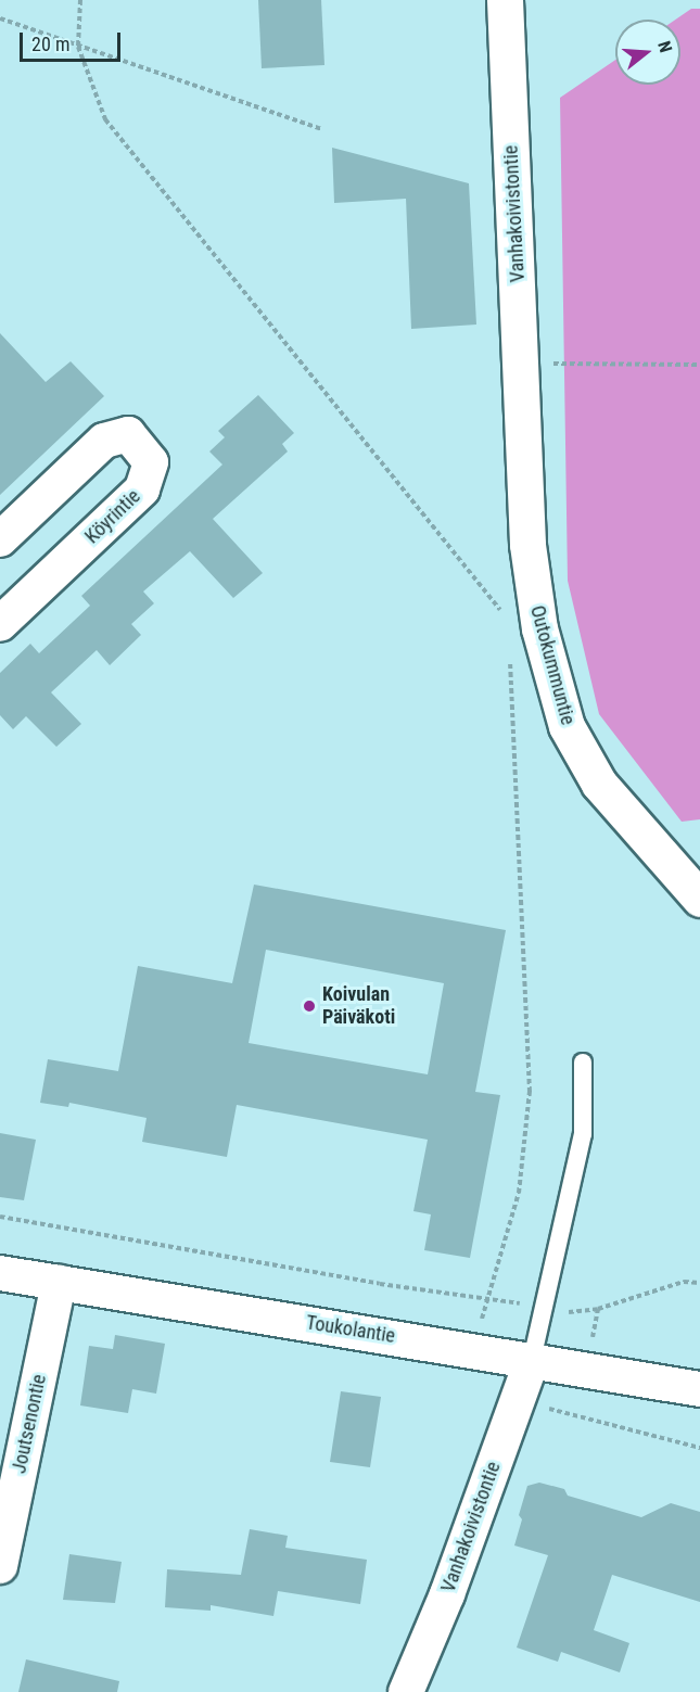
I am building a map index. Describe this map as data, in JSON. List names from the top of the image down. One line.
{"streets":{"main road":["Vanhakoivistontie","Outokummuntie"],"street":["Köyrintie","Toukolantie","Joutsenontie"]},"crossings":[["Vanhakoivistontie","Outokummuntie"],["Vanhakoivistontie","Toukolantie"],["Toukolantie","Joutsenontie"]],"places":["Koivulan Päiväkoti"],"scale_bar":"20 m","north":"right"}
